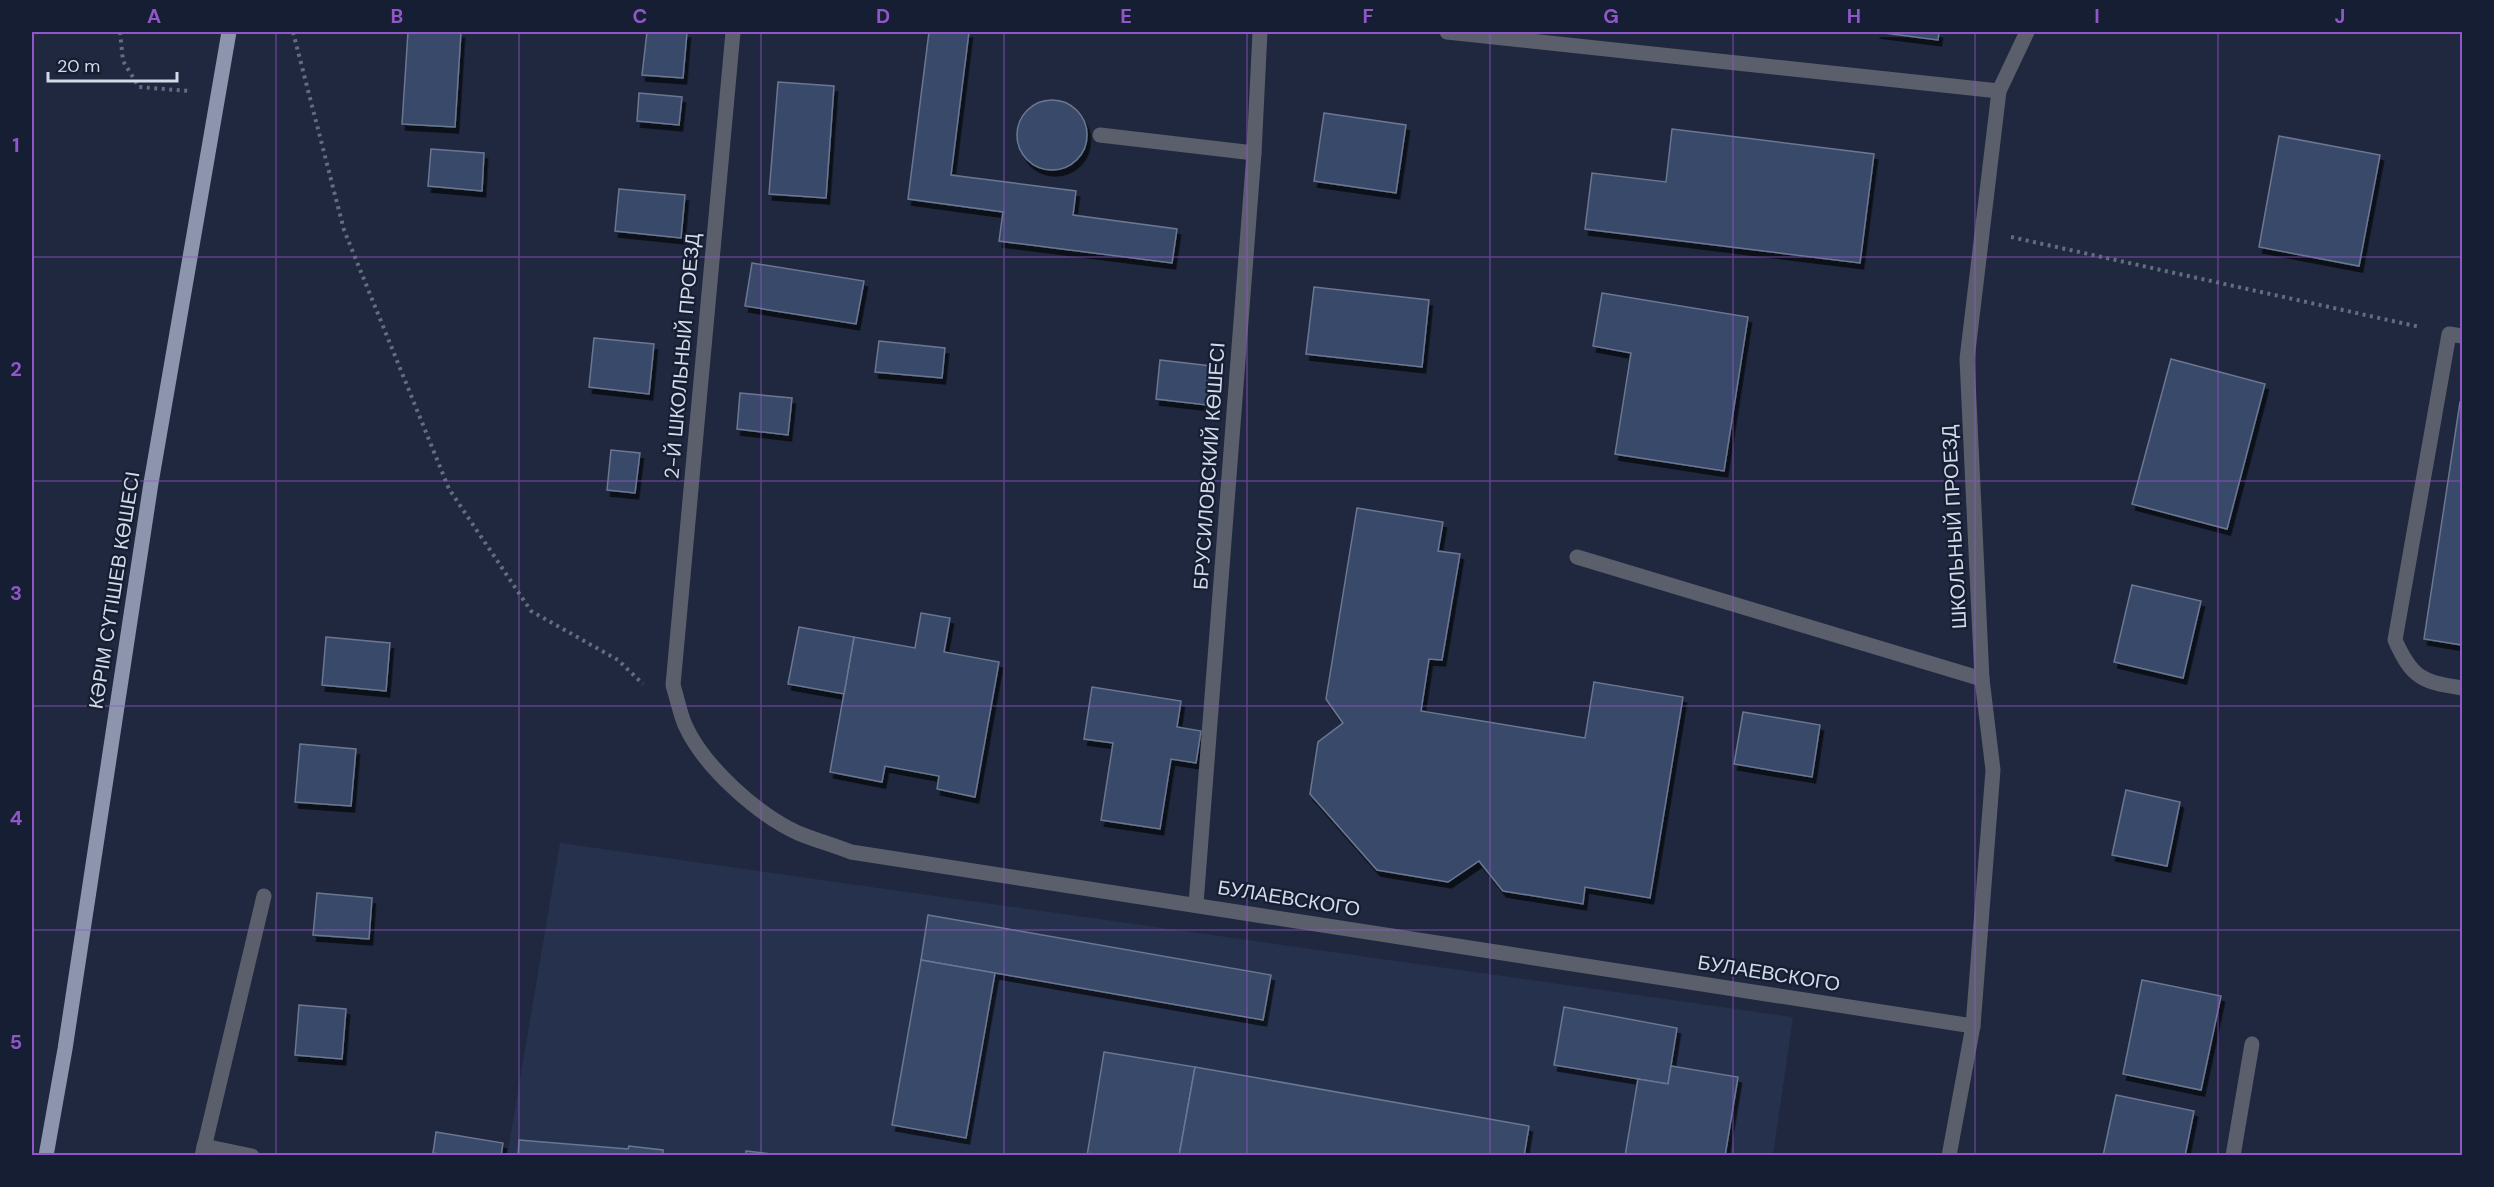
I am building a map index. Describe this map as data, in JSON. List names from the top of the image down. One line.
{"streets":{"main road":["КӘРІМ СҮТІШЕВ КӨШЕСІ"],"street":["2-Й ШКОЛЬНЫЙ ПРОЕЗД","БРУСИЛОВСКИЙ КӨШЕСІ","ШКОЛЬНЫЙ ПРОЕЗД","БУЛАЕВСКОГО"]},"crossings":[["2-Й ШКОЛЬНЫЙ ПРОЕЗД","БУЛАЕВСКОГО"],["БРУСИЛОВСКИЙ КӨШЕСІ","БУЛАЕВСКОГО"],["ШКОЛЬНЫЙ ПРОЕЗД","БУЛАЕВСКОГО"]],"scale_bar":"20 m","grid":{"columns":["A","B","C","D","E","F","G","H","I","J"],"rows":["1","2","3","4","5"]}}
